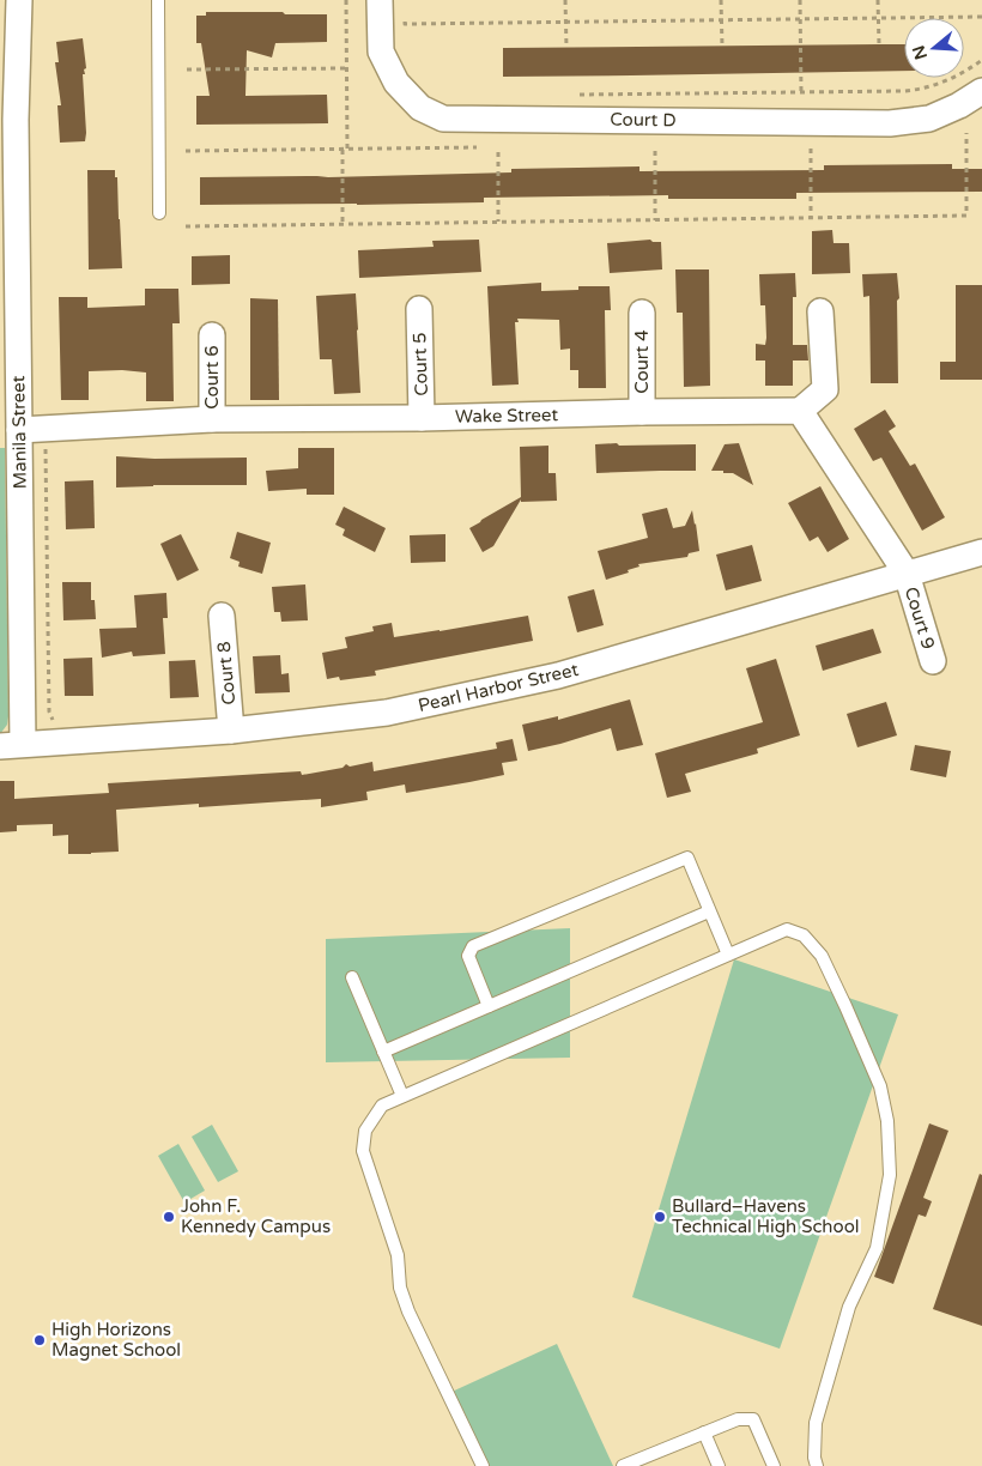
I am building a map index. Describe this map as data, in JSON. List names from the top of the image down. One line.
{"streets":{"street":["Court D","Court 4","Court 5","Court 6","Wake Street","Manila Street","Court 9","Court 8","Pearl Harbor Street"]},"crossings":[["Court 4","Wake Street"],["Court 5","Wake Street"],["Court 6","Wake Street"],["Wake Street","Manila Street"],["Manila Street","Pearl Harbor Street"],["Court 9","Pearl Harbor Street"],["Court 8","Pearl Harbor Street"]],"places":["John F. Kennedy Campus","Bullard–Havens Technical High School","High Horizons Magnet School"],"north":"left"}
